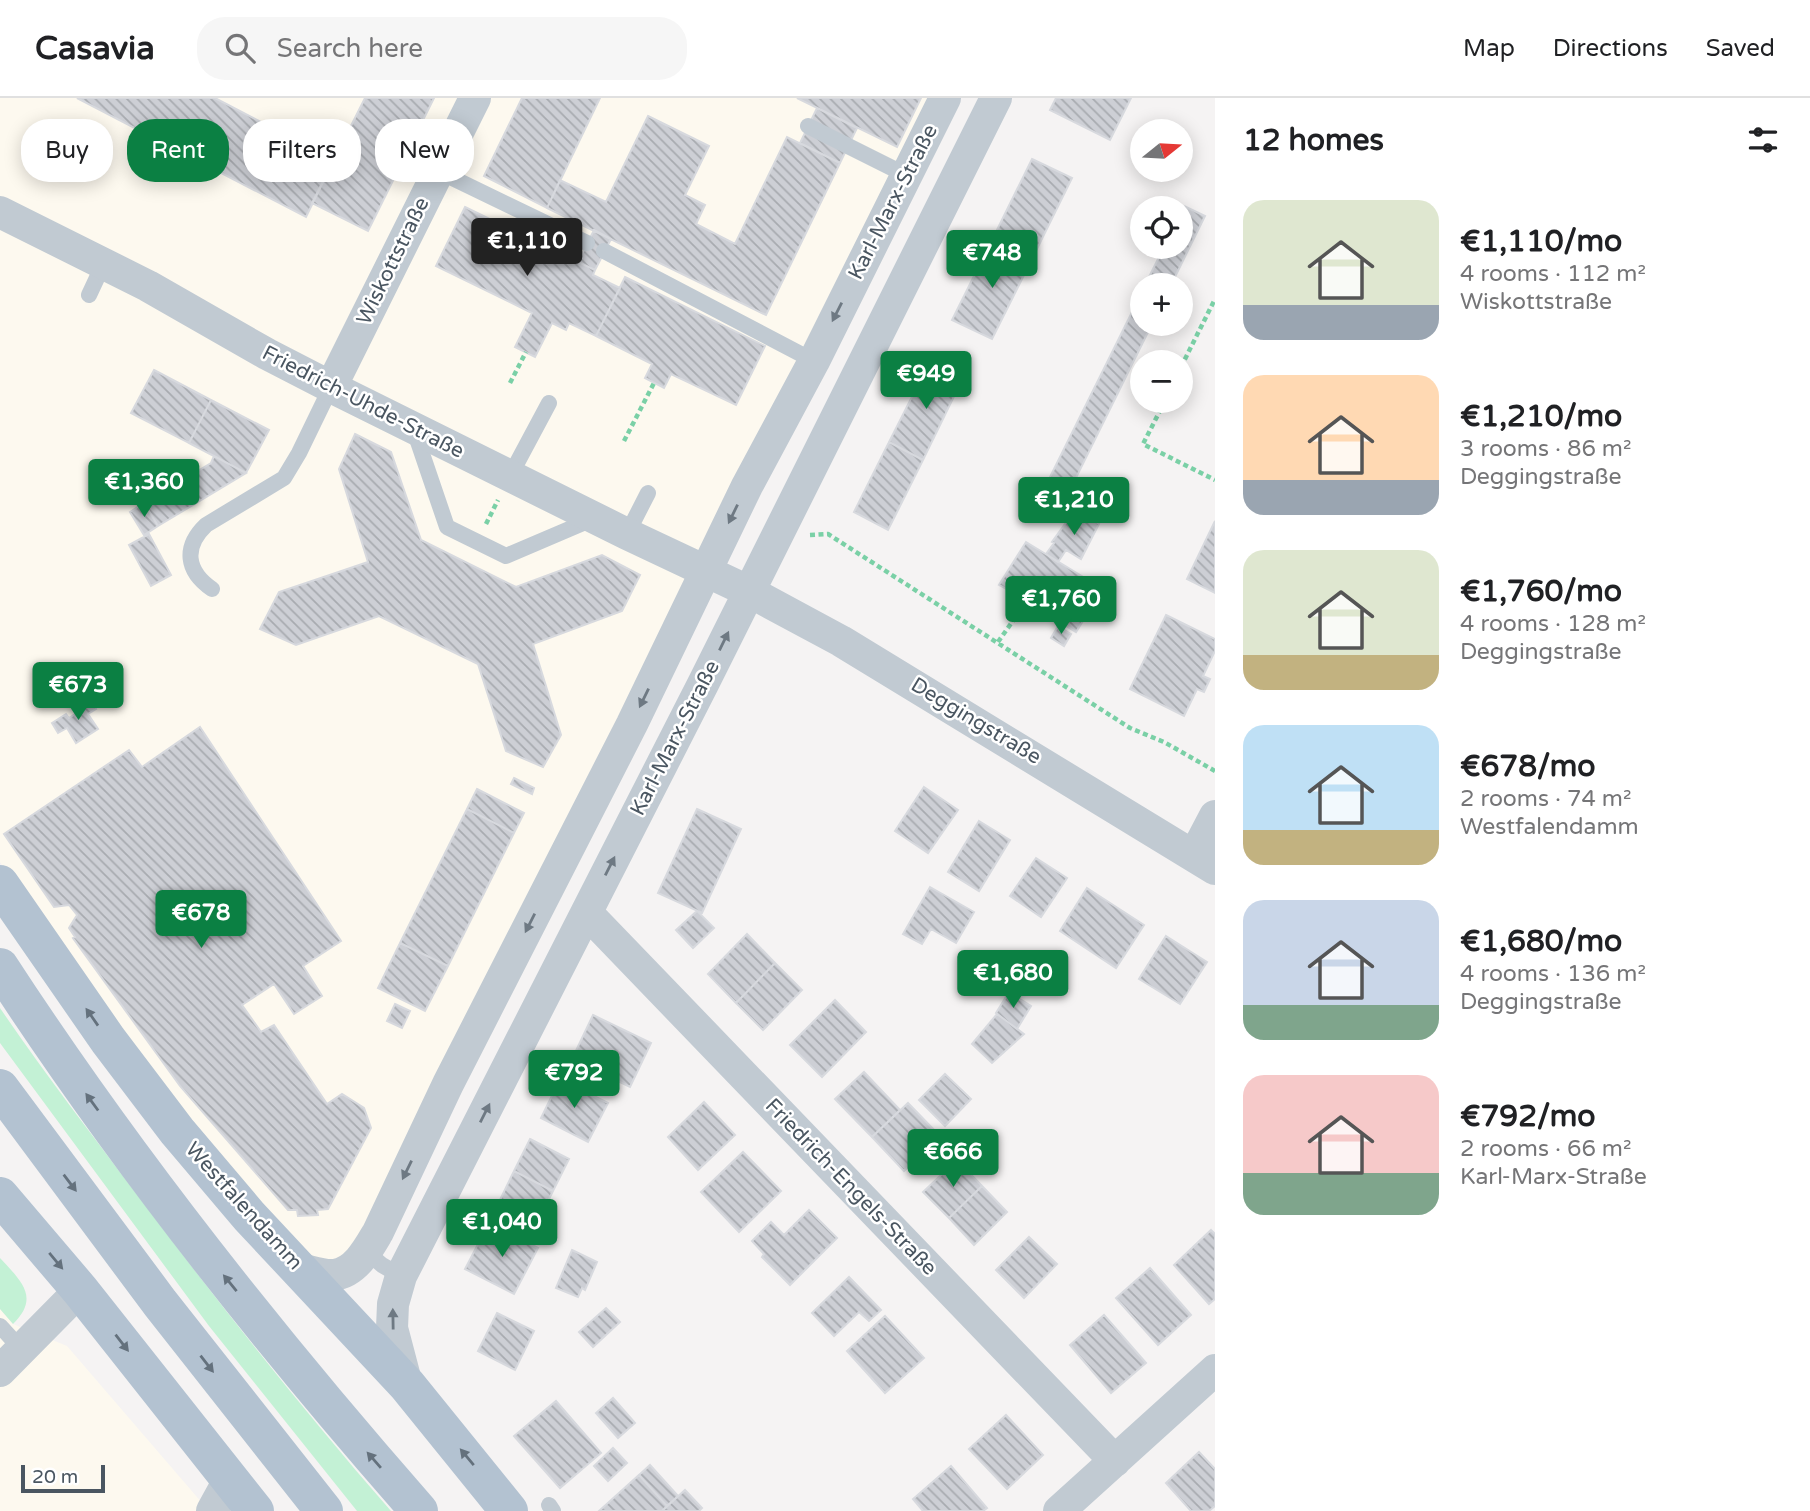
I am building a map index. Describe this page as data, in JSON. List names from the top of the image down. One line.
{"streets":{"main road":["Westfalendamm"],"street":["Karl-Marx-Straße","Wiskottstraße","Friedrich-Uhde-Straße","Deggingstraße","Friedrich-Engels-Straße"]},"crossings":[["Karl-Marx-Straße","Friedrich-Uhde-Straße"],["Karl-Marx-Straße","Deggingstraße"],["Karl-Marx-Straße","Friedrich-Engels-Straße"],["Karl-Marx-Straße","Westfalendamm"],["Wiskottstraße","Friedrich-Uhde-Straße"],["Friedrich-Uhde-Straße","Deggingstraße"]],"scale_bar":"20 m","north":"right","page":{"header":"Casavia","search":"Search here","nav":["Map","Directions","Saved"],"heading":"12 homes","map_buttons":["+","−"],"chip":["Buy","Rent","Filters","New"],"list":[{"name":"€1,110/mo","note":"4 rooms · 112 m² · Wiskottstraße"},{"name":"€1,210/mo","note":"3 rooms · 86 m² · Deggingstraße"},{"name":"€1,760/mo","note":"4 rooms · 128 m² · Deggingstraße"},{"name":"€678/mo","note":"2 rooms · 74 m² · Westfalendamm"},{"name":"€1,680/mo","note":"4 rooms · 136 m² · Deggingstraße"},{"name":"€792/mo","note":"2 rooms · 66 m² · Karl-Marx-Straße"}],"price":["€1,110","€748","€949","€1,360","€1,210","€1,760","€673","€678","€1,680","€792","€666","€1,040"],"scale":"20 m"}}
